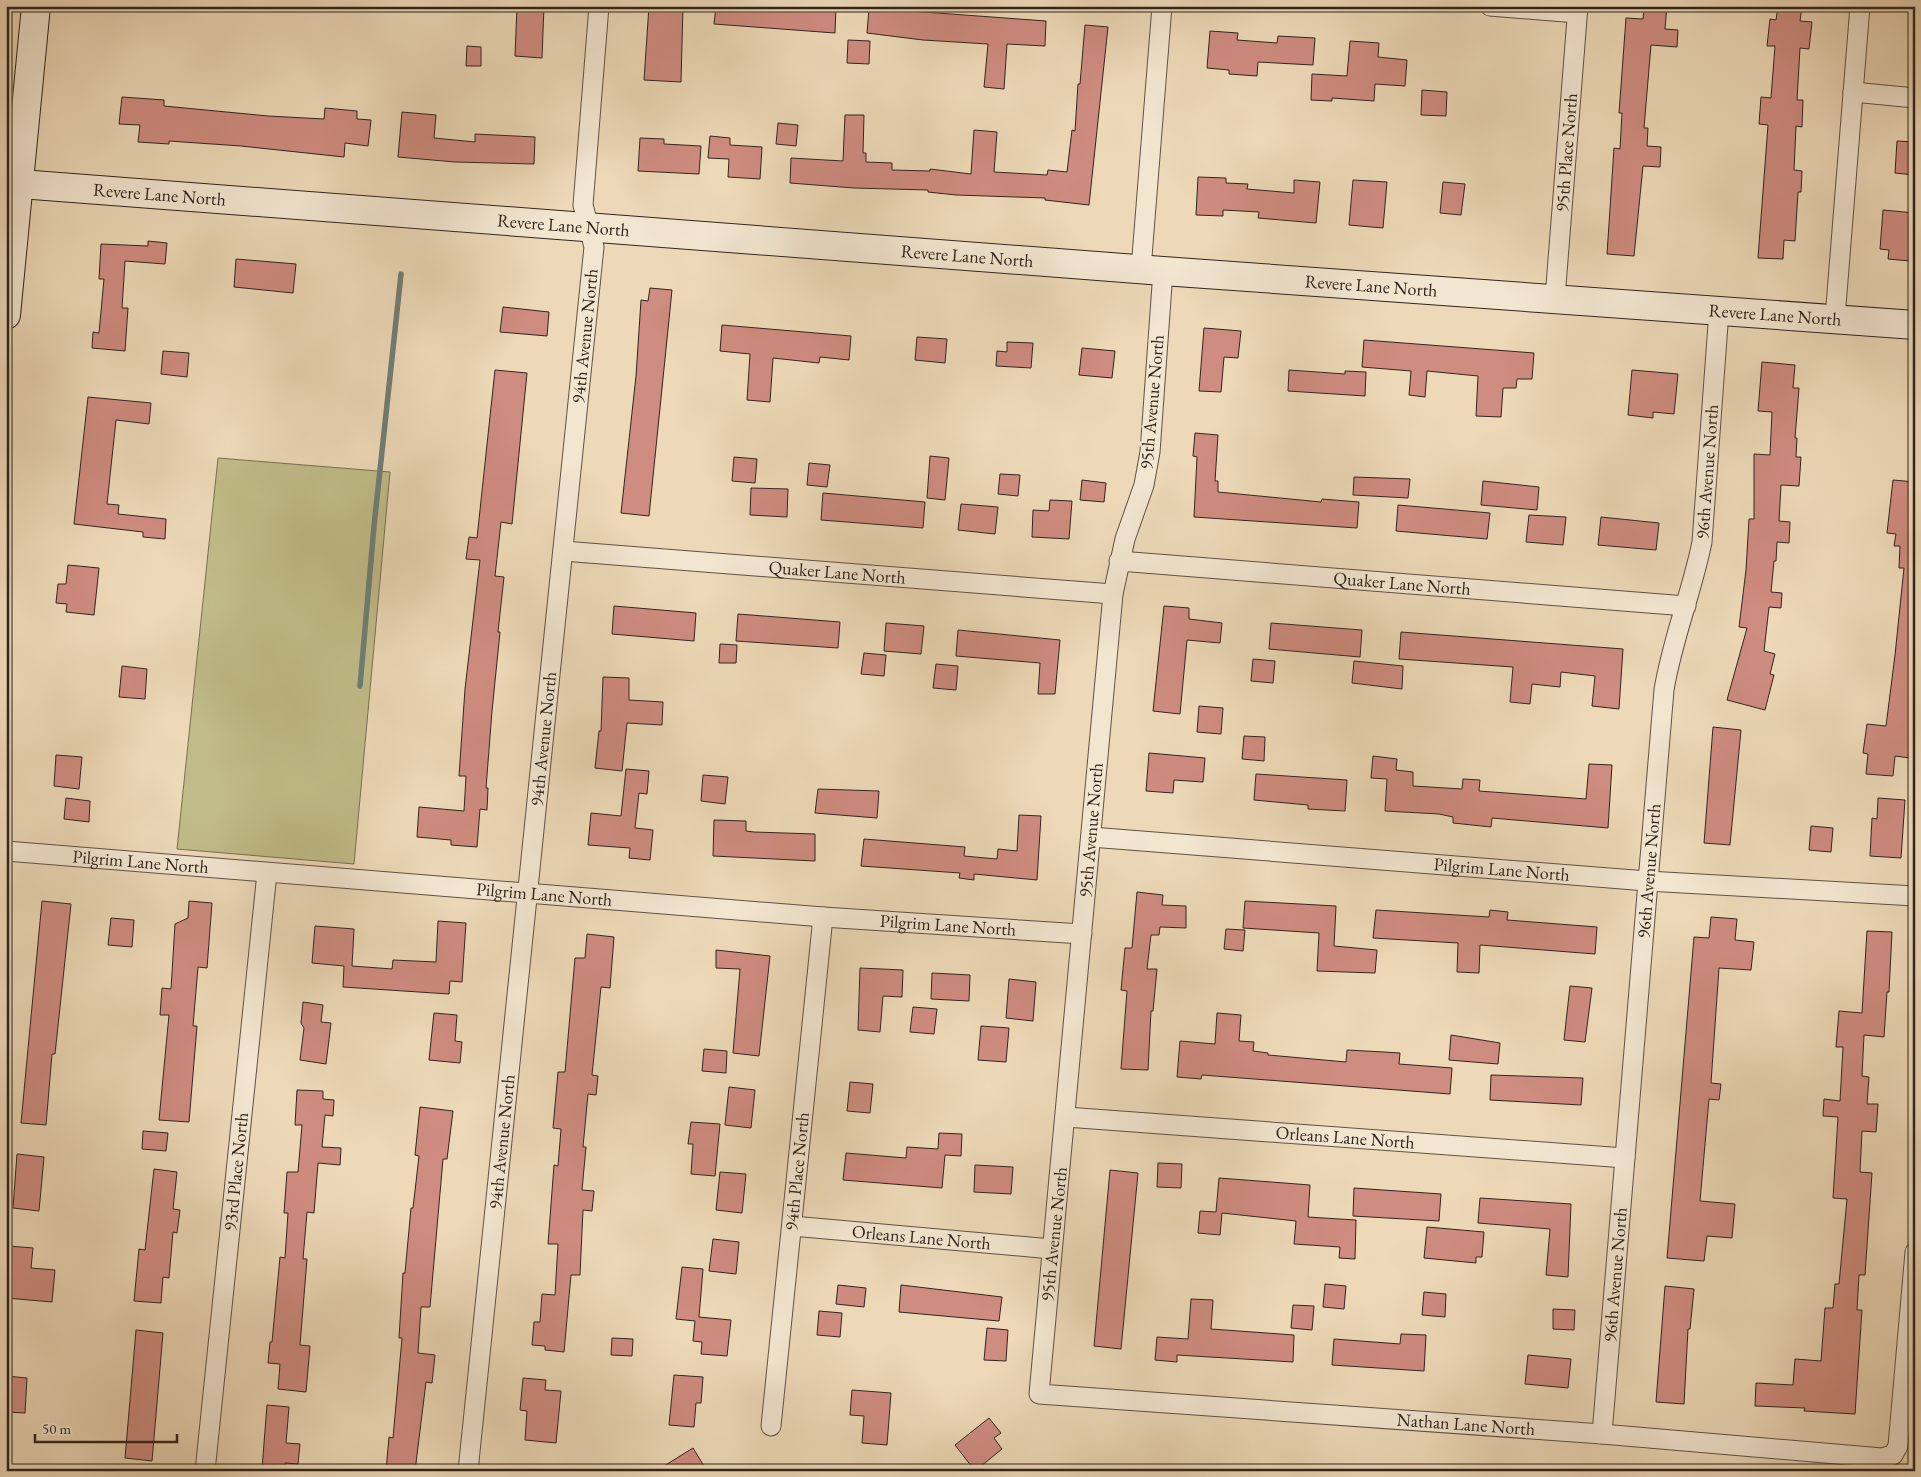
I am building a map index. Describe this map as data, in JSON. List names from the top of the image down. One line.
{"streets":{"street":["95th Place North","Revere Lane North","94th Avenue North","95th Avenue North","96th Avenue North","Quaker Lane North","Pilgrim Lane North","Orleans Lane North","94th Place North","93rd Place North","Nathan Lane North"]},"crossings":[["95th Place North","Revere Lane North"],["Revere Lane North","94th Avenue North"],["Revere Lane North","95th Avenue North"],["Revere Lane North","96th Avenue North"],["94th Avenue North","Quaker Lane North"],["94th Avenue North","Pilgrim Lane North"],["95th Avenue North","Quaker Lane North"],["95th Avenue North","Pilgrim Lane North"],["95th Avenue North","Orleans Lane North"],["95th Avenue North","Nathan Lane North"],["96th Avenue North","Quaker Lane North"],["96th Avenue North","Pilgrim Lane North"],["96th Avenue North","Orleans Lane North"],["96th Avenue North","Nathan Lane North"],["Pilgrim Lane North","94th Place North"],["Pilgrim Lane North","93rd Place North"],["Orleans Lane North","94th Place North"]],"scale_bar":"50 m"}
